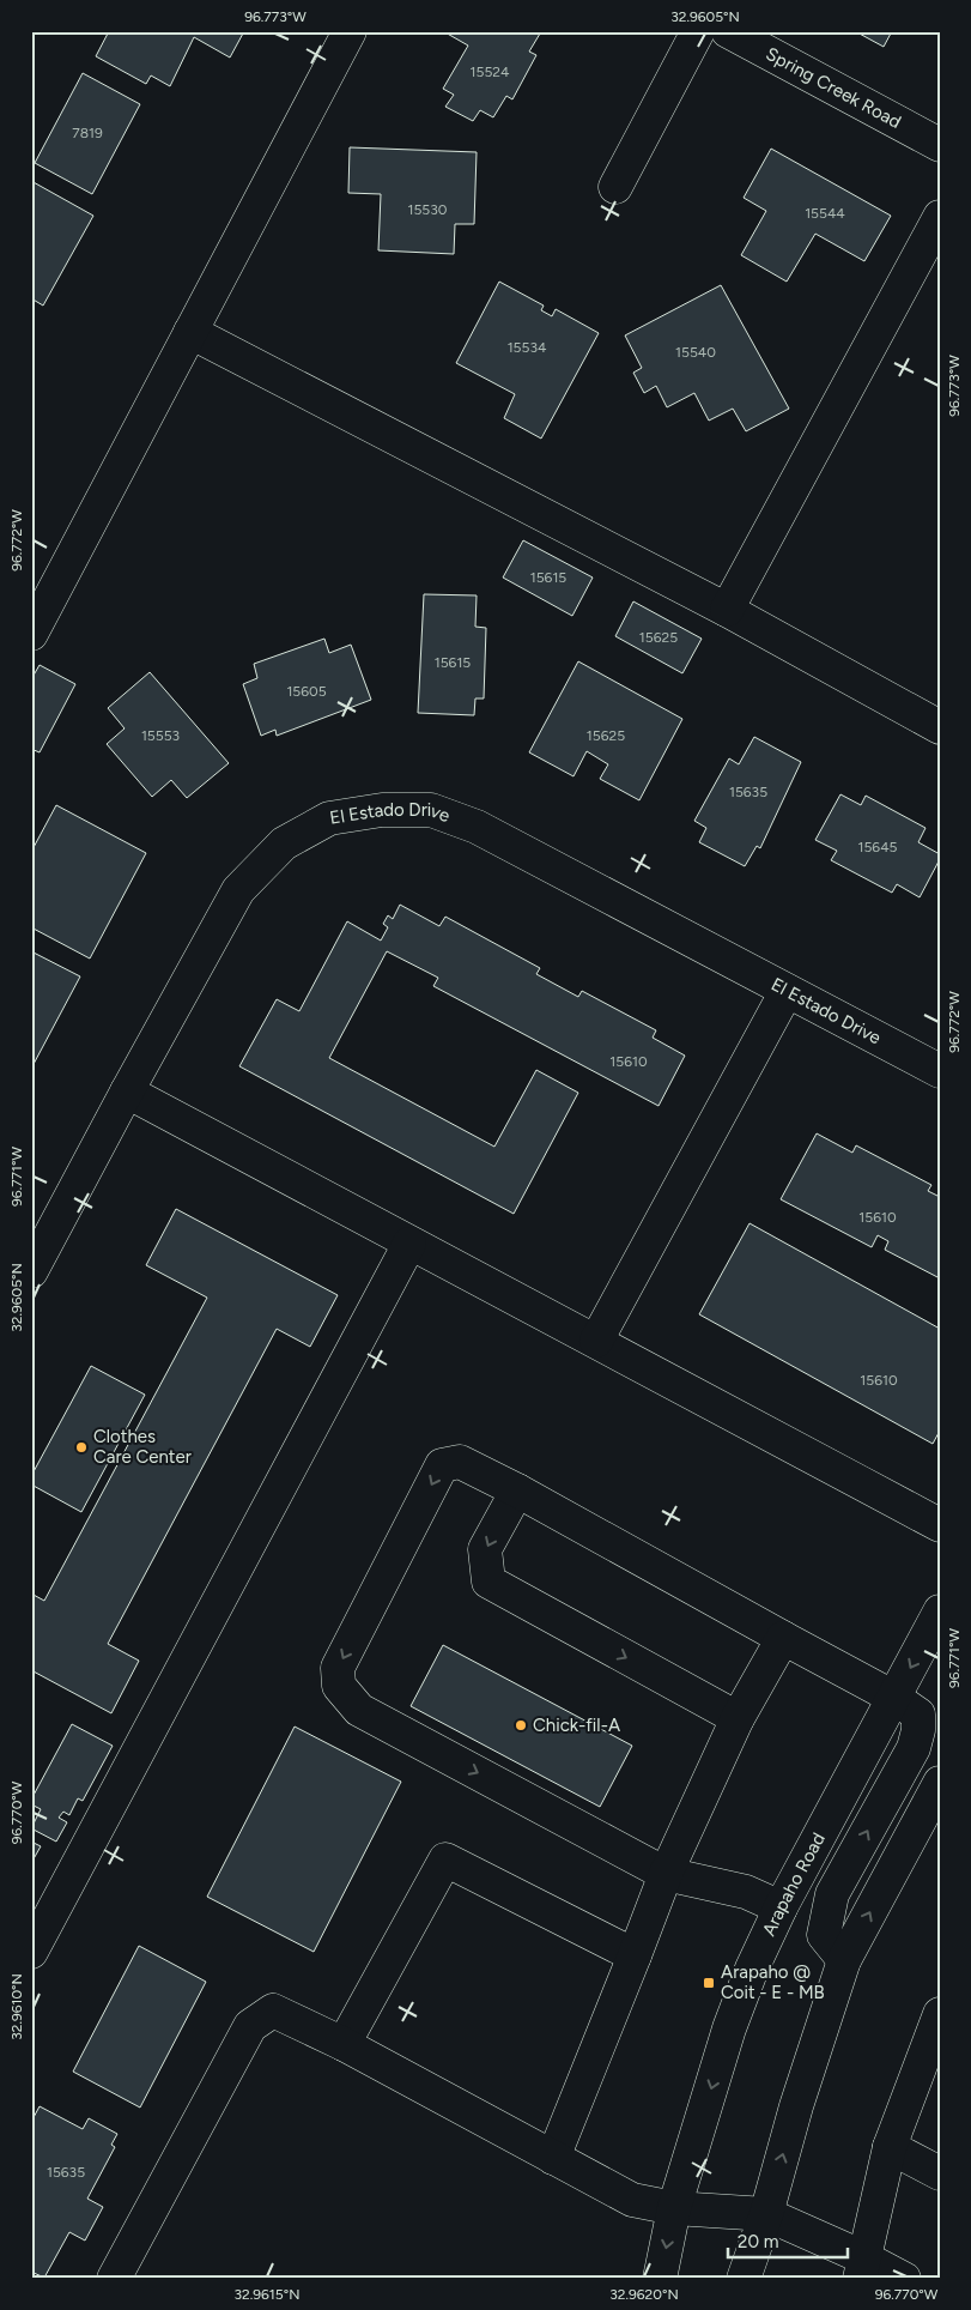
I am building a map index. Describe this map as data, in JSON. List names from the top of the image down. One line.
{"streets":{"main road":["Spring Creek Road","El Estado Drive","Arapaho Road"]},"places":{"other":["Clothes Care Center","Chick-fil-A"],"transit":["Arapaho @ Coit - E - MB"]},"house_numbers":["15524","7819","15530","15544","15534","15540","15615","15625","15615","15605","15553","15625","15635","15645","15610","15610","15610","15635"],"scale_bar":"20 m","coordinates":["96.773°W","32.9605°N","96.772°W","96.771°W","96.770°W","32.9610°N","32.9615°N","32.9620°N"]}
